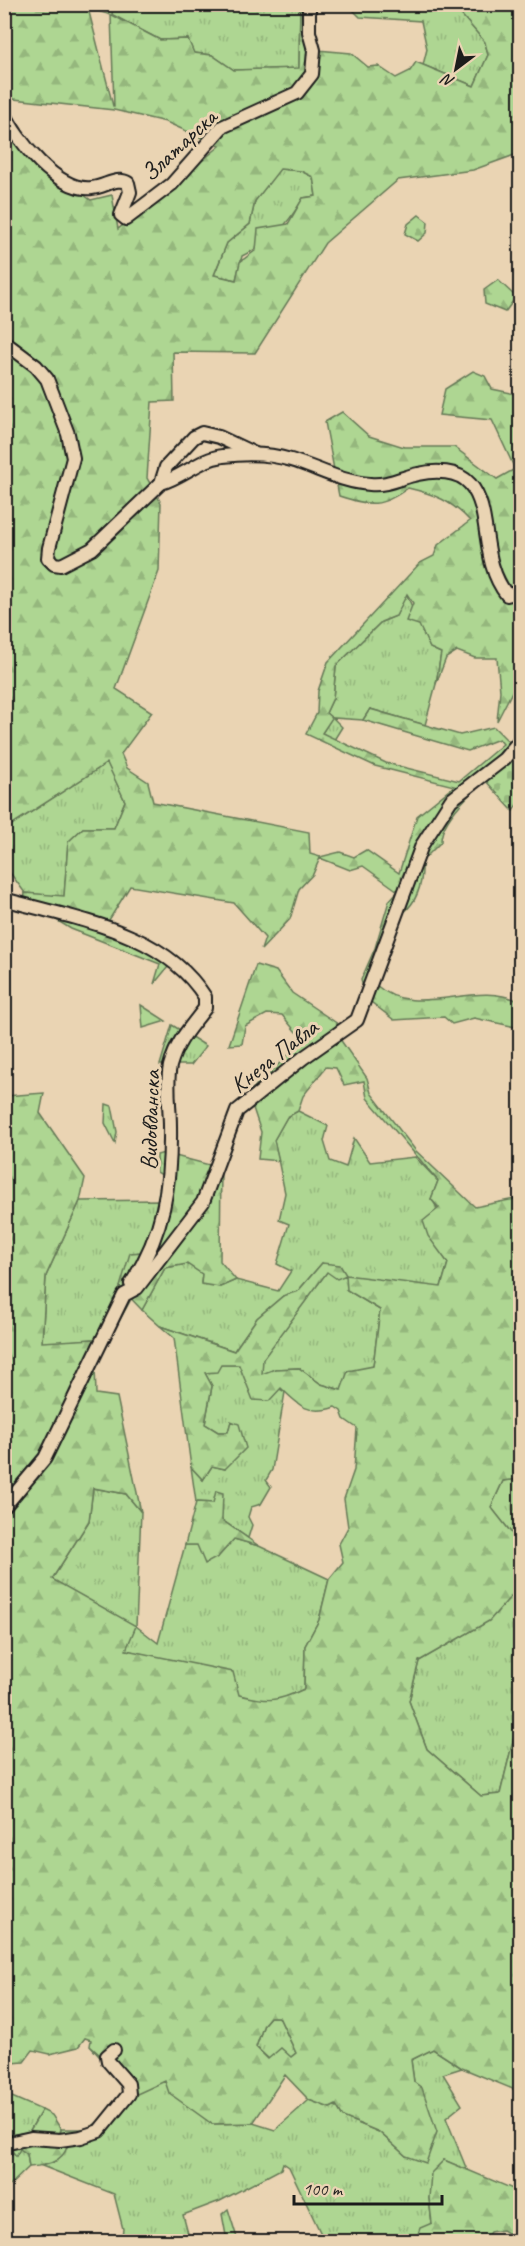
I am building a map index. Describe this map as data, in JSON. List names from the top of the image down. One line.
{"streets":{"street":["Златарска","Кнеза Павла","Видовданска"]},"crossings":[["Кнеза Павла","Видовданска"]],"scale_bar":"100 m","north":"bottom left"}
